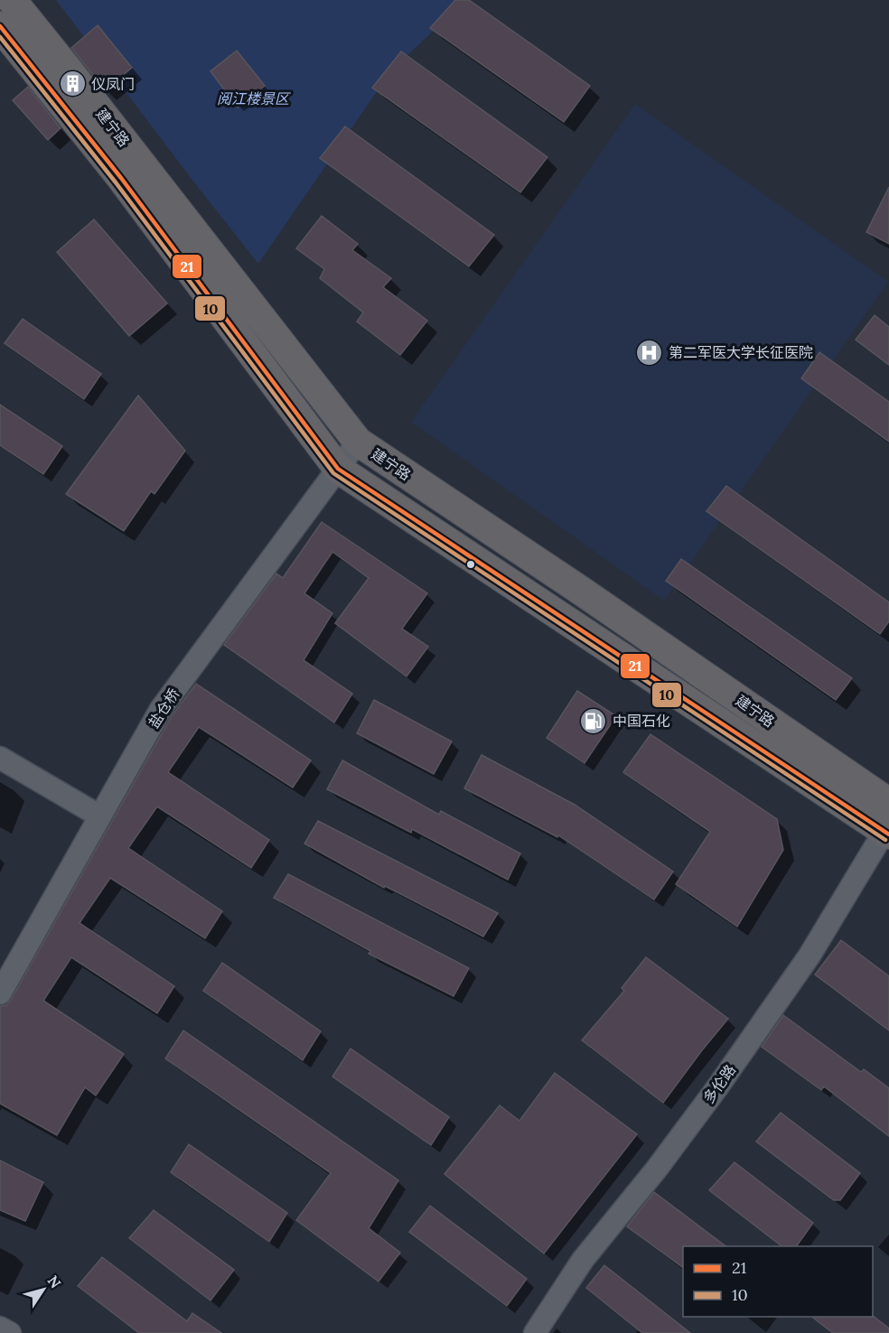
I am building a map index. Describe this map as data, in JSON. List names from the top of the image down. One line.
{"streets":{"main road":["建宁路"],"street":["盐仓桥","多伦路"]},"crossings":[["建宁路","盐仓桥"],["建宁路","多伦路"]],"parks":["阅江楼景区"],"places":{"building":["仪凤门"],"hospital":["第二军医大学长征医院"],"fuel station":["中国石化"]},"lines":["transit line 21","transit line 10"],"legend":["21","10"],"north":"top right"}
